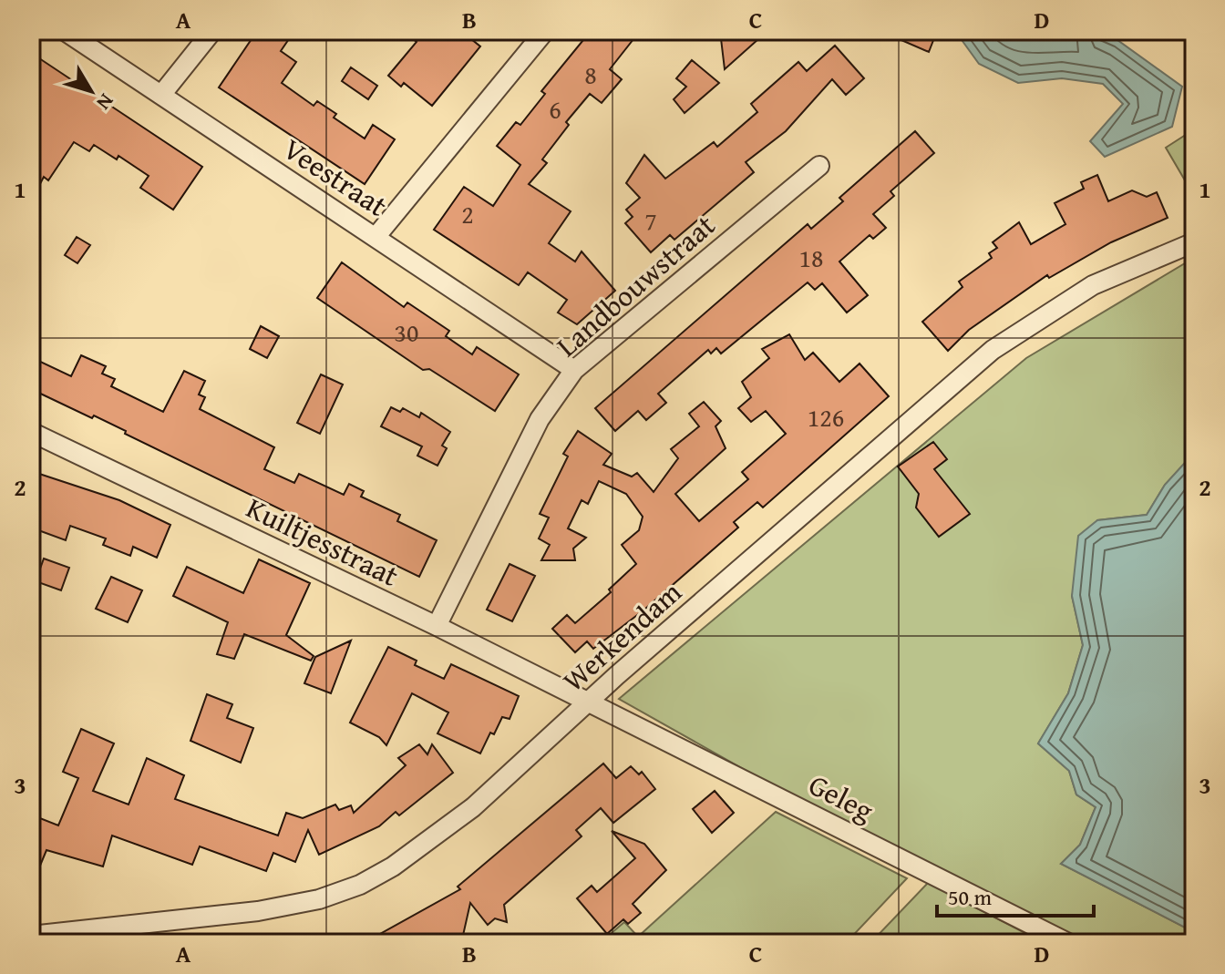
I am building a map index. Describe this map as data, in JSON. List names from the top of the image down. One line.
{"streets":{"street":["Veestraat","Landbouwstraat","Kuiltjesstraat","Werkendam","Geleg"]},"crossings":[["Veestraat","Landbouwstraat"],["Landbouwstraat","Kuiltjesstraat"],["Kuiltjesstraat","Werkendam"],["Kuiltjesstraat","Geleg"],["Werkendam","Geleg"]],"house_numbers":["8","6","2","7","18","30","126"],"scale_bar":"50 m","north":"bottom right","grid":{"columns":["A","B","C","D"],"rows":["1","2","3"]}}
